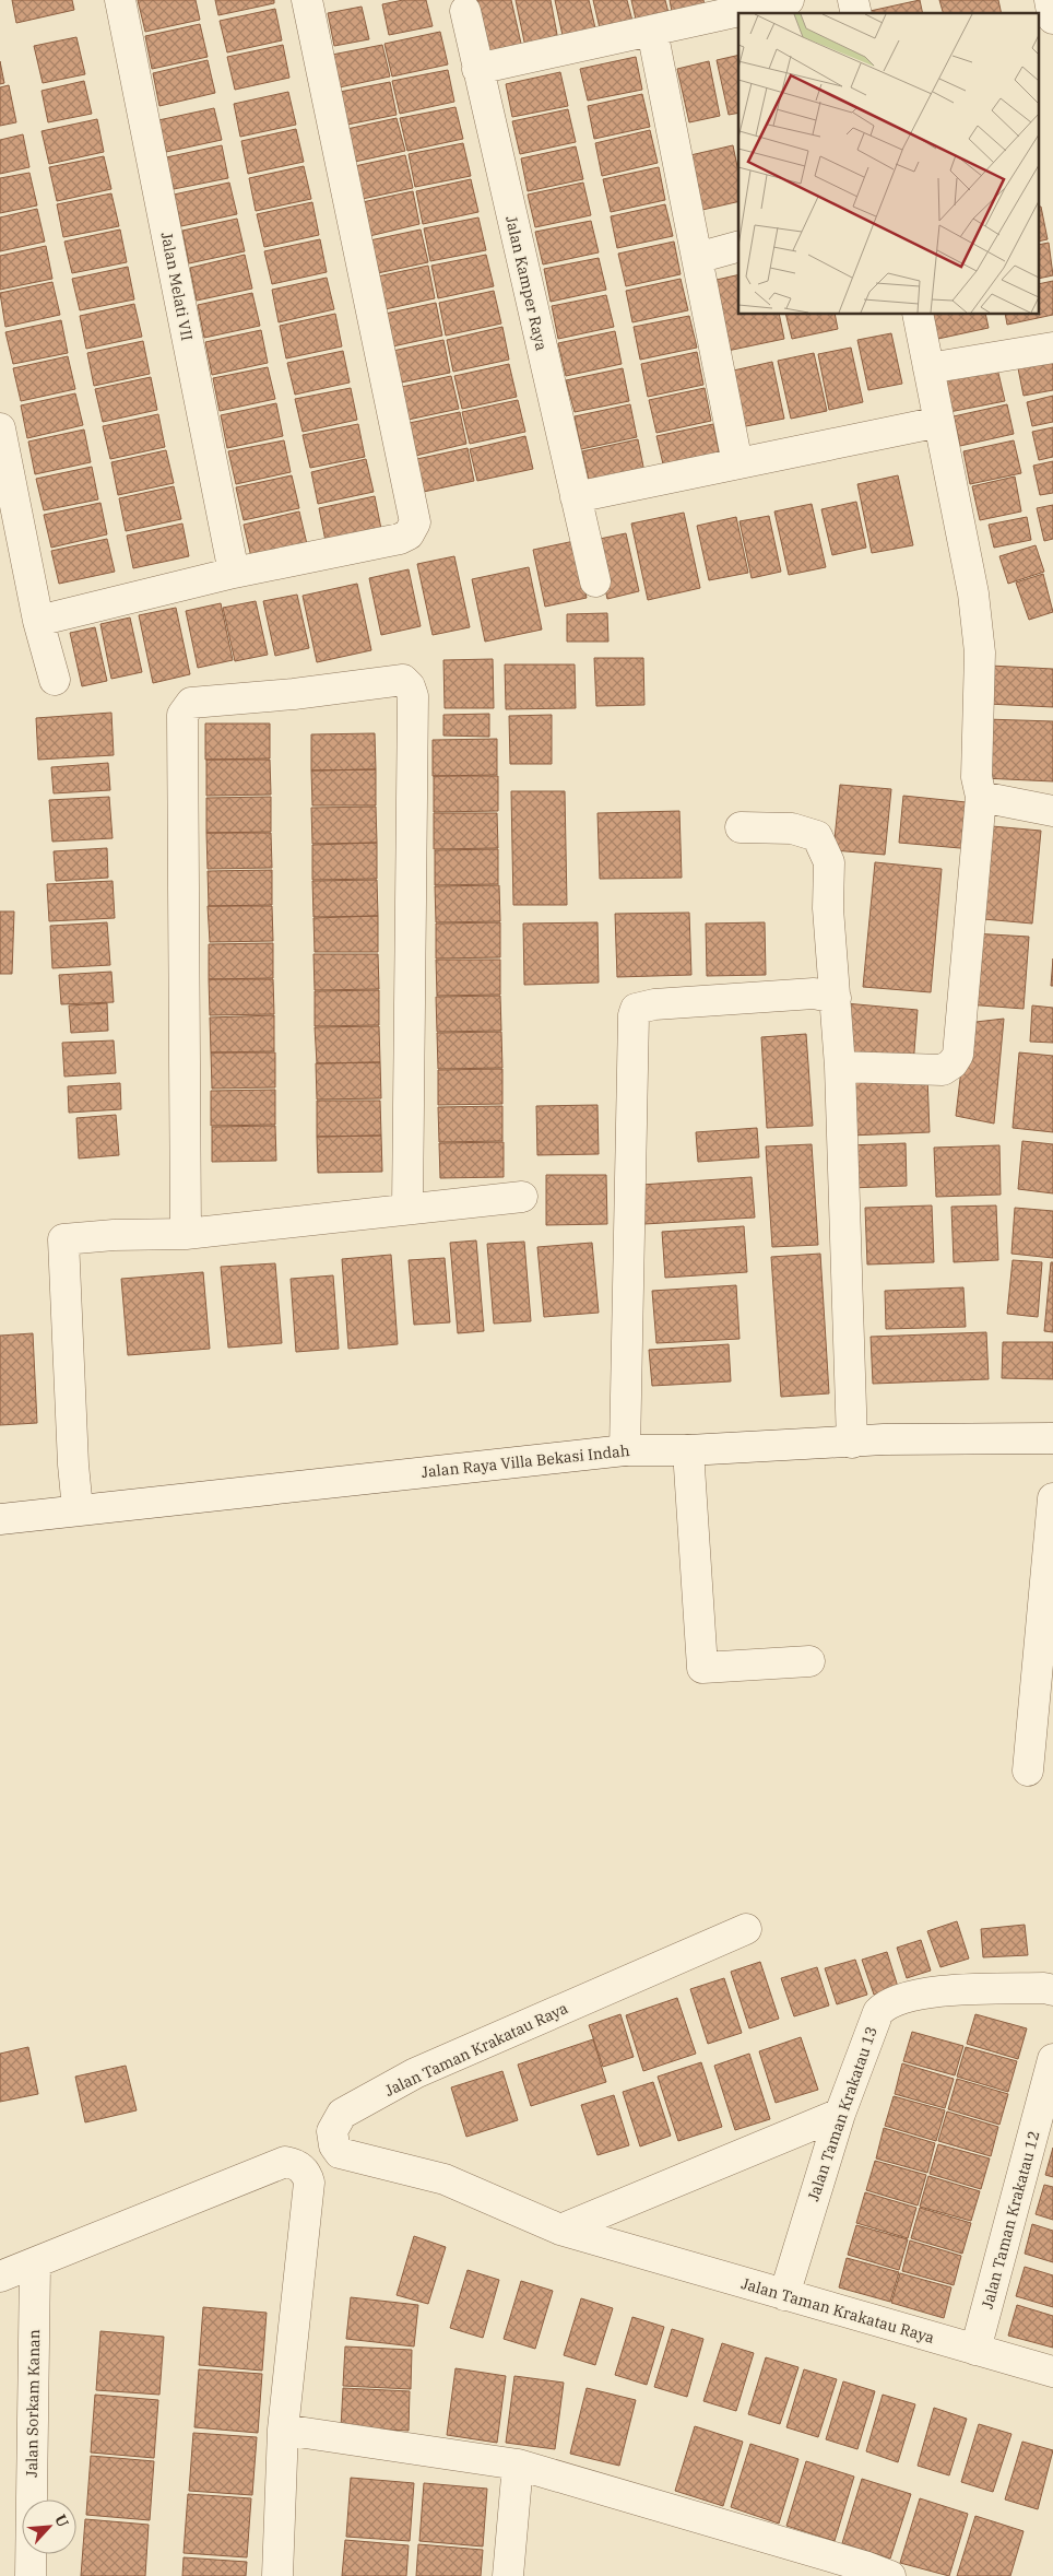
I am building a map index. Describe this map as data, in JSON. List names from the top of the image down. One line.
{"streets":{"street":["Jalan Kamper Raya","Jalan Melati VII","Jalan Raya Villa Bekasi Indah","Jalan Taman Krakatau Raya","Jalan Taman Krakatau 13","Jalan Taman Krakatau 12","Jalan Sorkam Kanan"]},"crossings":[["Jalan Taman Krakatau Raya","Jalan Taman Krakatau 13"],["Jalan Taman Krakatau Raya","Jalan Taman Krakatau 12"]],"north":"top right"}
